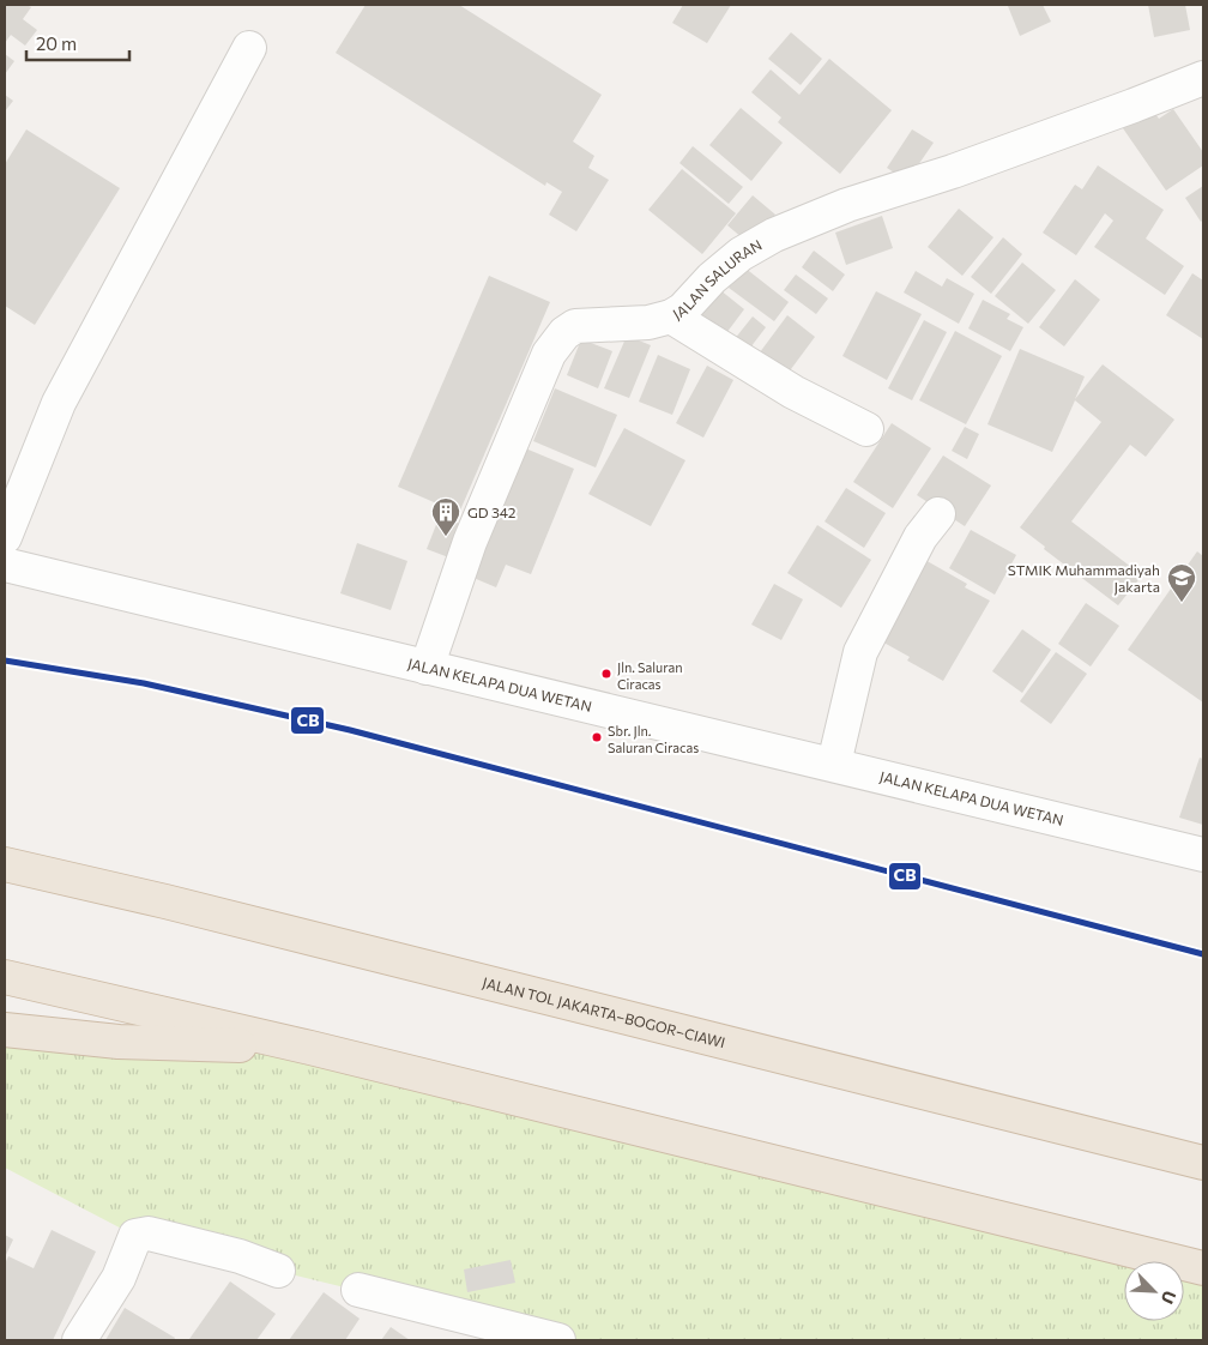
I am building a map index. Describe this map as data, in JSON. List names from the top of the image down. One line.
{"streets":{"highway":["JALAN TOL JAKARTA–BOGOR–CIAWI"],"street":["JALAN SALURAN","JALAN KELAPA DUA WETAN"]},"crossings":[["JALAN SALURAN","JALAN KELAPA DUA WETAN"]],"places":{"building":["GD 342"],"school or university":["STMIK Muhammadiyah Jakarta"],"other":["Jln. Saluran Ciracas","Sbr. Jln. Saluran Ciracas"]},"lines":["transit line CB"],"scale_bar":"20 m","north":"bottom right"}
